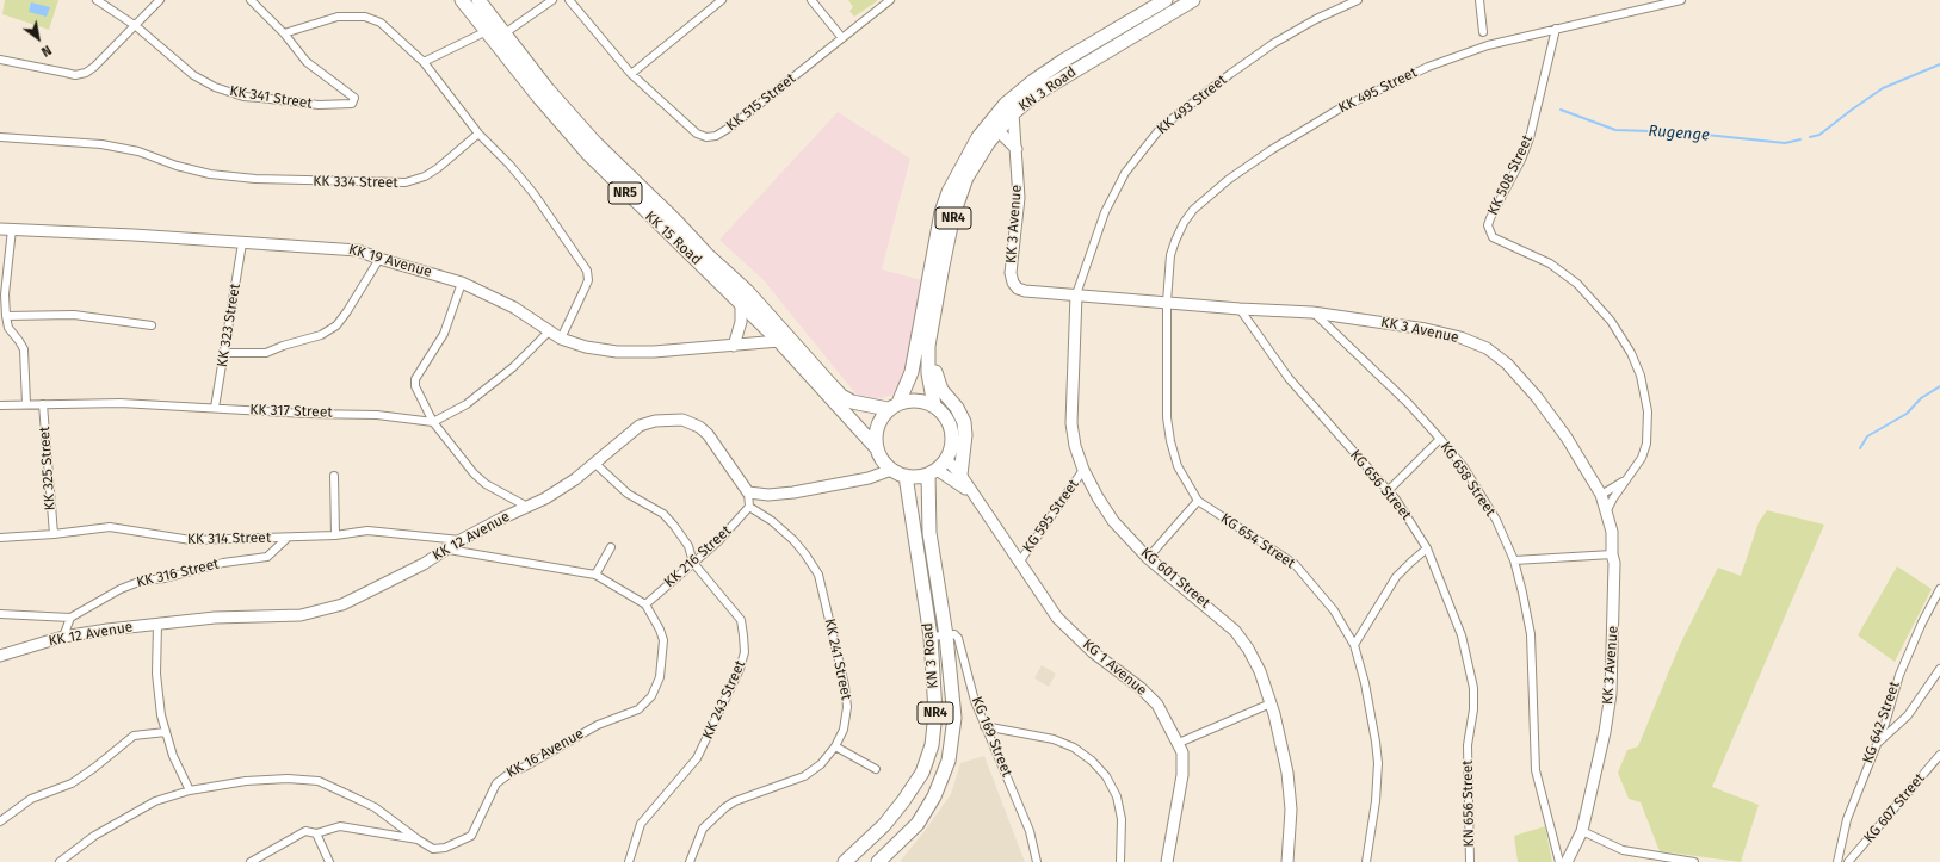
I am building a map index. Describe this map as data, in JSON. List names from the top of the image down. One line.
{"streets":{"highway":["KN 3 Road","NR5","NR4","KK 15 Road"],"street":["KK 495 Street","KK 341 Street","KK 515 Street","KK 493 Street","KK 508 Street","KK 334 Street","KK 3 Avenue","KK 19 Avenue","KK 323 Street","KK 317 Street","KK 325 Street","KG 658 Street","KG 656 Street","KG 595 Street","KK 12 Avenue","KK 314 Street","KG 654 Street","KK 216 Street","KK 316 Street","KG 601 Street","KK 241 Street","KG 1 Avenue","KK 243 Street","KG 642 Street","KG 169 Street","KK 16 Avenue","KN 656 Street","KG 607 Street"]},"crossings":[["KN 3 Road","KK 3 Avenue"],["KN 3 Road","KK 15 Road"],["KN 3 Road","KG 1 Avenue"],["KN 3 Road","KG 169 Street"],["KK 495 Street","KK 508 Street"],["KK 495 Street","KK 3 Avenue"],["KK 495 Street","KG 654 Street"],["KK 493 Street","KK 3 Avenue"],["KK 493 Street","KG 601 Street"],["KK 508 Street","KK 3 Avenue"],["KK 3 Avenue","KG 658 Street"],["KK 3 Avenue","KG 656 Street"],["KK 3 Avenue","KG 654 Street"],["KK 3 Avenue","KG 601 Street"],["KK 15 Road","KK 19 Avenue"],["KK 15 Road","KG 1 Avenue"],["KK 19 Avenue","KK 323 Street"],["KK 323 Street","KK 317 Street"],["KK 317 Street","KK 325 Street"],["KK 325 Street","KK 314 Street"],["KG 656 Street","KN 656 Street"],["KG 595 Street","KG 601 Street"],["KG 595 Street","KG 1 Avenue"],["KK 12 Avenue","KK 314 Street"],["KK 12 Avenue","KK 243 Street"],["KK 12 Avenue","KK 16 Avenue"],["KK 314 Street","KK 316 Street"],["KK 216 Street","KK 241 Street"],["KK 216 Street","KK 243 Street"],["KK 216 Street","KK 16 Avenue"]],"water":["Rugenge"],"north":"bottom right"}
